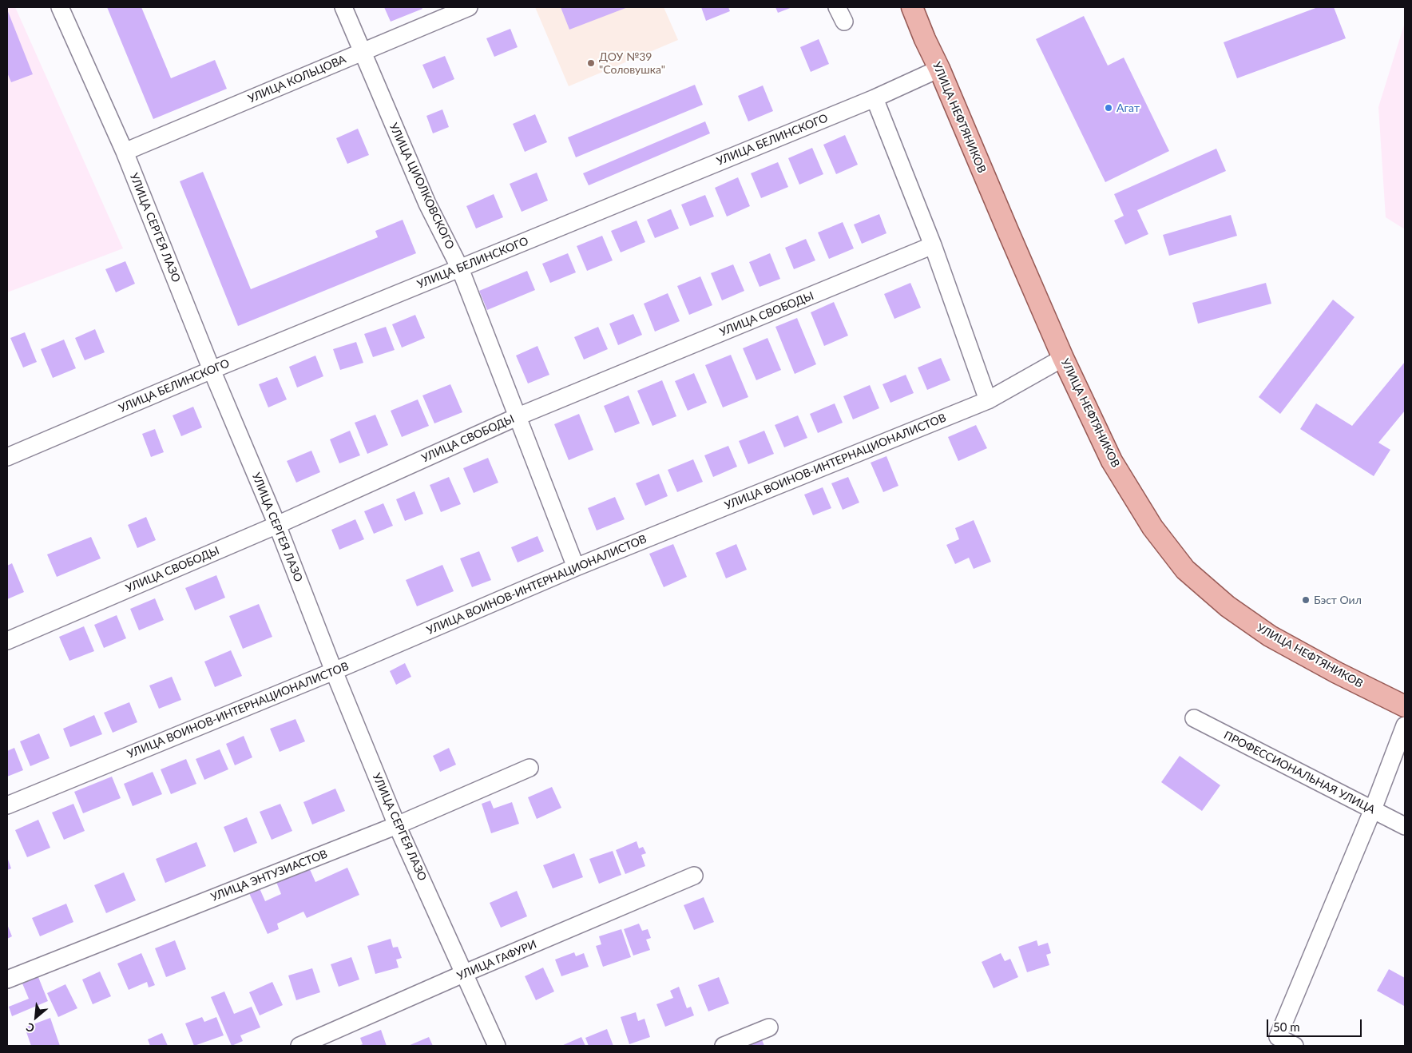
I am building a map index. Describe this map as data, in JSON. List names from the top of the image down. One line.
{"streets":{"main road":["УЛИЦА НЕФТЯНИКОВ"],"street":["УЛИЦА КОЛЬЦОВА","УЛИЦА БЕЛИНСКОГО","УЛИЦА ЦИОЛКОВСКОГО","УЛИЦА СЕРГЕЯ ЛАЗО","УЛИЦА СВОБОДЫ","УЛИЦА ВОИНОВ-ИНТЕРНАЦИОНАЛИСТОВ","ПРОФЕССИОНАЛЬНАЯ УЛИЦА","УЛИЦА ЭНТУЗИАСТОВ","УЛИЦА ГАФУРИ"]},"crossings":[["УЛИЦА КОЛЬЦОВА","УЛИЦА ЦИОЛКОВСКОГО"],["УЛИЦА КОЛЬЦОВА","УЛИЦА СЕРГЕЯ ЛАЗО"],["УЛИЦА НЕФТЯНИКОВ","УЛИЦА БЕЛИНСКОГО"],["УЛИЦА НЕФТЯНИКОВ","УЛИЦА ВОИНОВ-ИНТЕРНАЦИОНАЛИСТОВ"],["УЛИЦА БЕЛИНСКОГО","УЛИЦА ЦИОЛКОВСКОГО"],["УЛИЦА БЕЛИНСКОГО","УЛИЦА СЕРГЕЯ ЛАЗО"],["УЛИЦА ЦИОЛКОВСКОГО","УЛИЦА СВОБОДЫ"],["УЛИЦА ЦИОЛКОВСКОГО","УЛИЦА ВОИНОВ-ИНТЕРНАЦИОНАЛИСТОВ"],["УЛИЦА СЕРГЕЯ ЛАЗО","УЛИЦА СВОБОДЫ"],["УЛИЦА СЕРГЕЯ ЛАЗО","УЛИЦА ВОИНОВ-ИНТЕРНАЦИОНАЛИСТОВ"],["УЛИЦА СЕРГЕЯ ЛАЗО","УЛИЦА ЭНТУЗИАСТОВ"],["УЛИЦА СЕРГЕЯ ЛАЗО","УЛИЦА ГАФУРИ"]],"places":["ДОУ №39 \"Соловушка\"","Агат","Бэст Оил"],"scale_bar":"50 m","north":"bottom left"}
